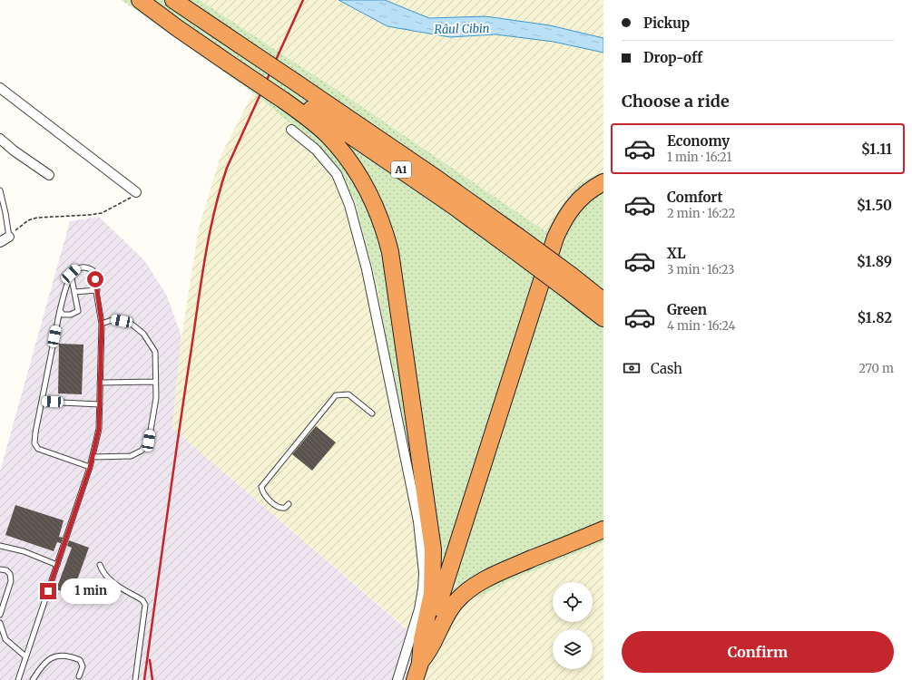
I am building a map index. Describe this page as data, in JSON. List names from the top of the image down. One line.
{"streets":{"highway":["A1"]},"water":["Râul Cibin"],"page":{"banner":["Pickup","Drop-off"],"heading":"Choose a ride","list":[{"name":"Economy","note":"1 min · 16:21","value":"$1.11"},{"name":"Comfort","note":"2 min · 16:22","value":"$1.50"},{"name":"XL","note":"3 min · 16:23","value":"$1.89"},{"name":"Green","note":"4 min · 16:24","value":"$1.82"}],"pay":["Cash","270 m"],"bubble":"1 min","buttons":"Confirm"}}
